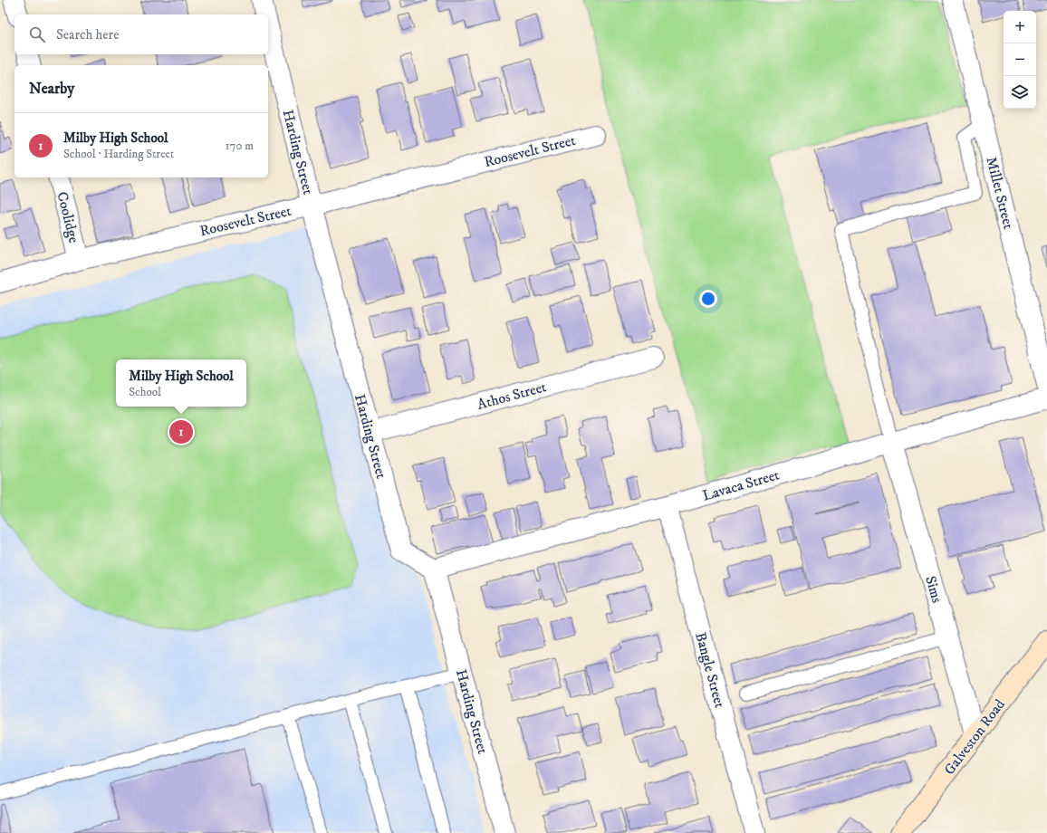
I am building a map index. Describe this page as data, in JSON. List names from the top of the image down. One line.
{"streets":{"main road":["Galveston Road"],"street":["Roosevelt Street","Harding Street","Millet Street","Coolidge","Athos Street","Lavaca Street","Sims","Bangle Street"]},"crossings":[["Roosevelt Street","Harding Street"],["Roosevelt Street","Coolidge"],["Harding Street","Athos Street"],["Harding Street","Lavaca Street"],["Lavaca Street","Sims"],["Lavaca Street","Bangle Street"],["Sims","Galveston Road"]],"page":{"map_buttons":["+","−"],"search":"Search here","heading":"Nearby","list":[{"mark":"1","name":"Milby High School","note":"School · Harding Street","value":"170 m"}],"popup":["Milby High School","School"],"pins":"1"}}
